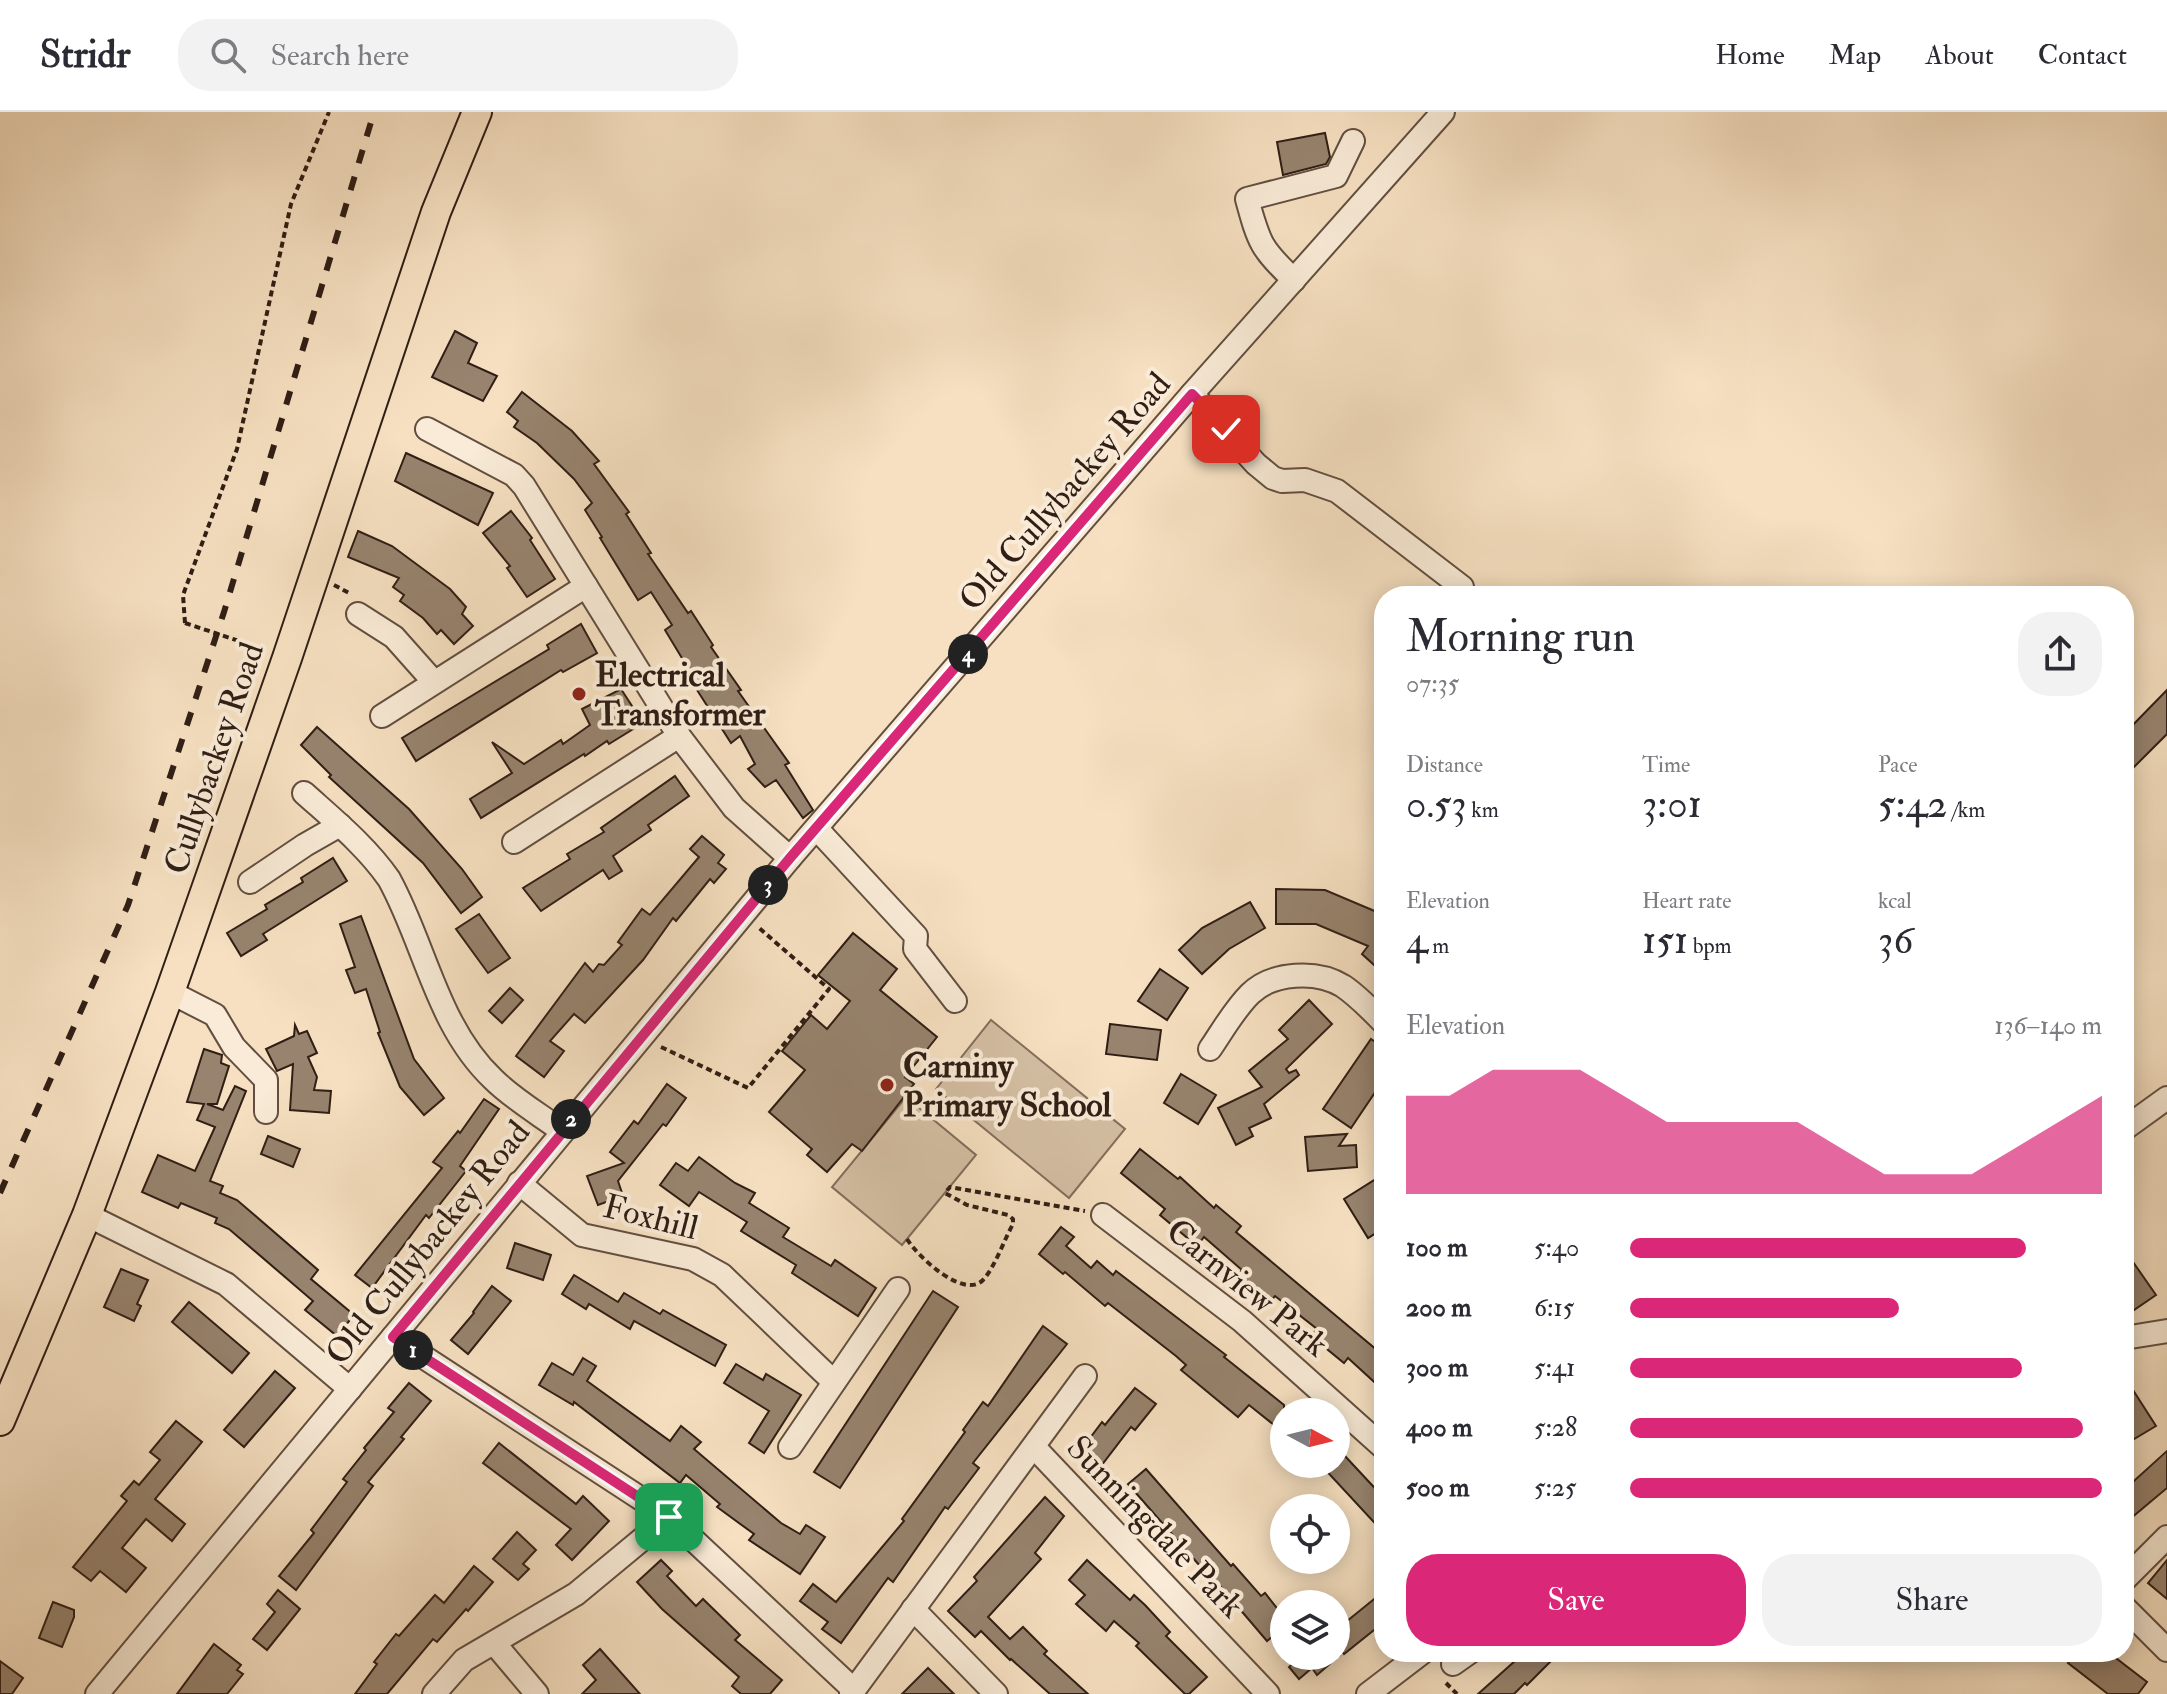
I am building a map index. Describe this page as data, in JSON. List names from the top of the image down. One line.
{"streets":{"main road":["Cullybackey Road"],"street":["Old Cullybackey Road","Foxhill","Carnview Park","Sunningdale Park"]},"crossings":[["Old Cullybackey Road","Foxhill"],["Old Cullybackey Road","Sunningdale Park"]],"places":["Electrical Transformer","Carniny Primary School"],"north":"right","page":{"header":"Stridr","search":"Search here","nav":["Home","Map","About","Contact"],"heading":["Morning run","07:35"],"pins":["4","3","2","1"],"stats":[["Distance","0.53 km"],["Time","3:01"],["Pace","5:42 /km"],["Elevation","4 m"],["Heart rate","151 bpm"],["kcal","36"]],"chart":["Elevation","136–140 m"],"list":[{"name":"100 m","note":"5:40"},{"name":"200 m","note":"6:15"},{"name":"300 m","note":"5:41"},{"name":"400 m","note":"5:28"},{"name":"500 m","note":"5:25"}],"buttons":["Save","Share"]}}
